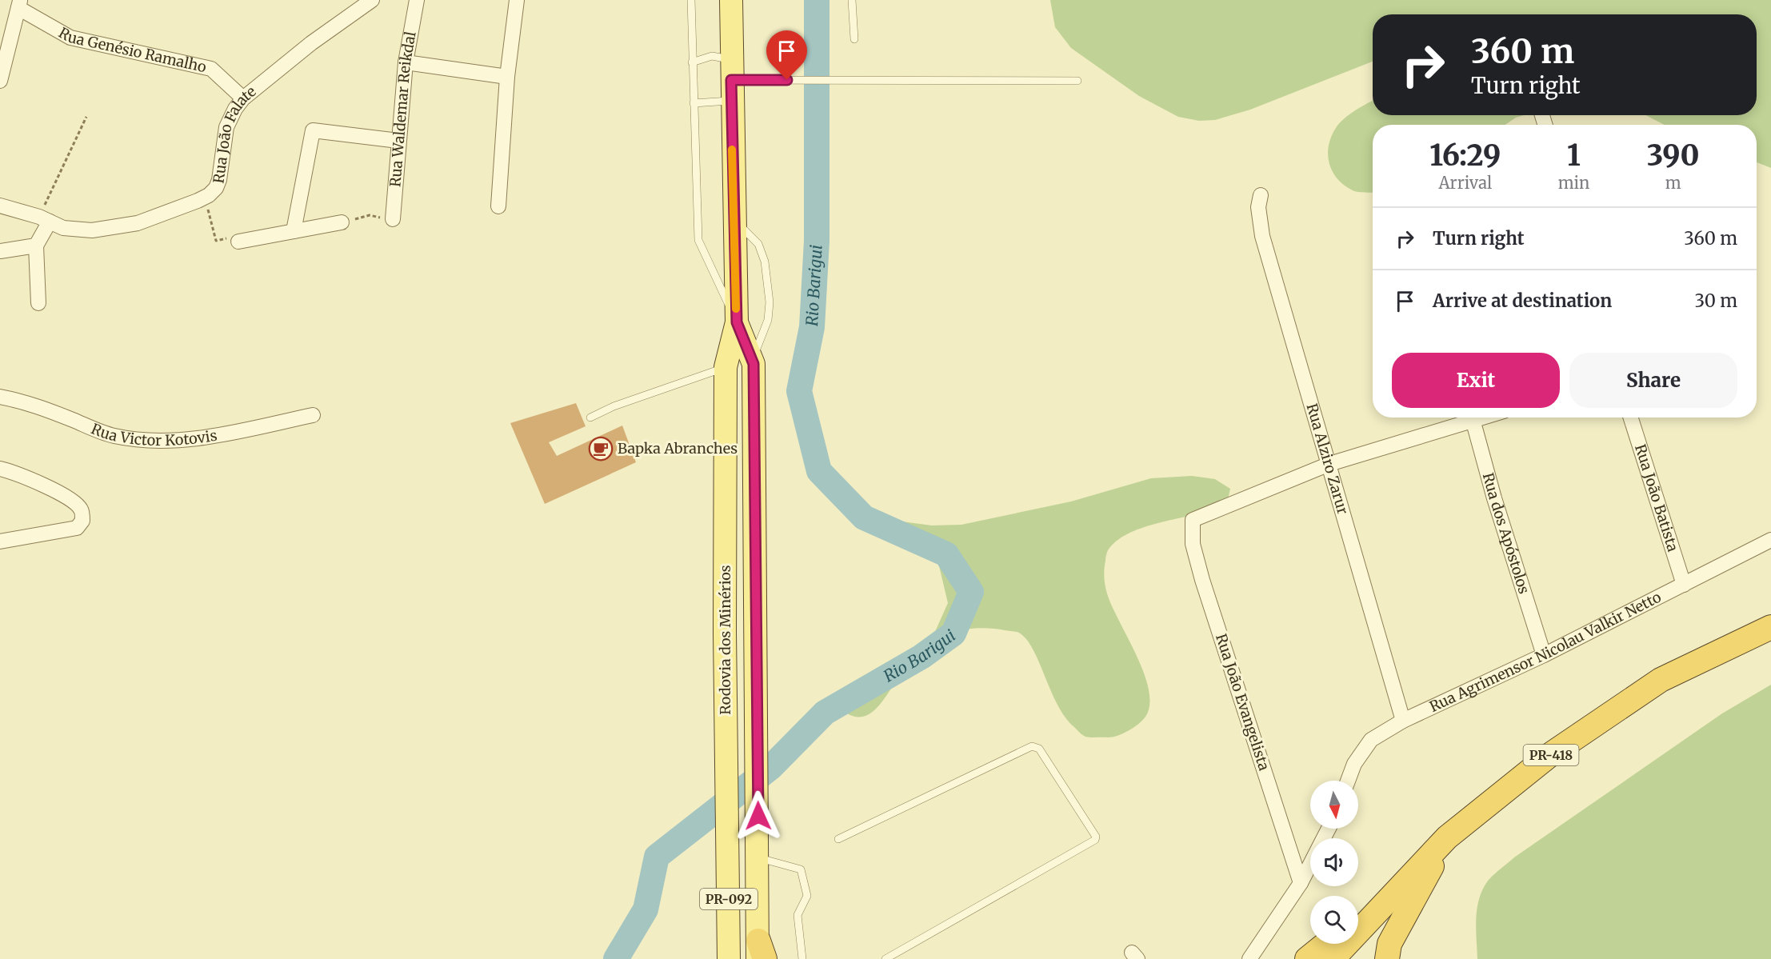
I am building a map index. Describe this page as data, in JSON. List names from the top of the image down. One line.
{"streets":{"highway":["PR-418"],"main road":["Rodovia dos Minérios","PR-092"],"street":["Rua Genésio Ramalho","Rua Waldemar Reikdal","Rua João Falate","Rua Victor Kotovis","Rua Alziro Zarur","Rua João Batista","Rua dos Apóstolos","Rua Agrimensor Nicolau Valkir Netto","Rua João Evangelista"]},"crossings":[["Rua Genésio Ramalho","Rua João Falate"],["Rua Alziro Zarur","Rua Agrimensor Nicolau Valkir Netto"],["Rua Alziro Zarur","Rua João Evangelista"],["Rua João Batista","Rua Agrimensor Nicolau Valkir Netto"],["Rua dos Apóstolos","Rua Agrimensor Nicolau Valkir Netto"]],"water":["Rio Barigui"],"places":{"cafe":["Bapka Abranches"]},"north":"bottom","page":{"turn":["360 m","Turn right"],"eta":["16:29","Arrival","1","min","390","m"],"list":[{"name":"Turn right","value":"360 m"},{"name":"Arrive at destination","value":"30 m"}],"buttons":["Exit","Share"]}}
